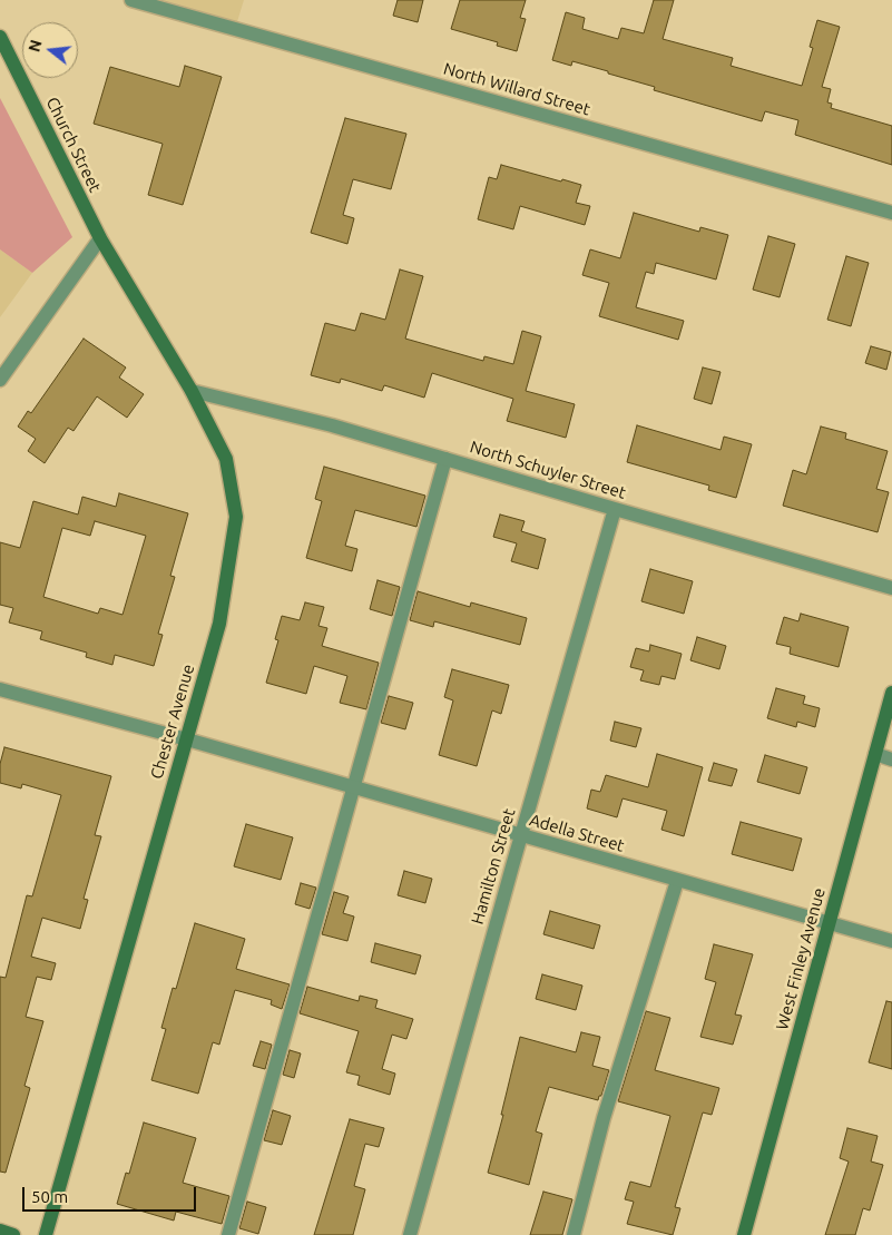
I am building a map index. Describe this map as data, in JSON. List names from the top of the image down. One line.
{"streets":{"street":["North Willard Street","Church Street","North Schuyler Street","Chester Avenue","Adella Street","Hamilton Street","West Finley Avenue"]},"crossings":[["Church Street","Chester Avenue"],["North Schuyler Street","Chester Avenue"],["North Schuyler Street","Hamilton Street"],["Chester Avenue","Adella Street"],["Adella Street","Hamilton Street"],["Adella Street","West Finley Avenue"]],"scale_bar":"50 m","north":"left"}
